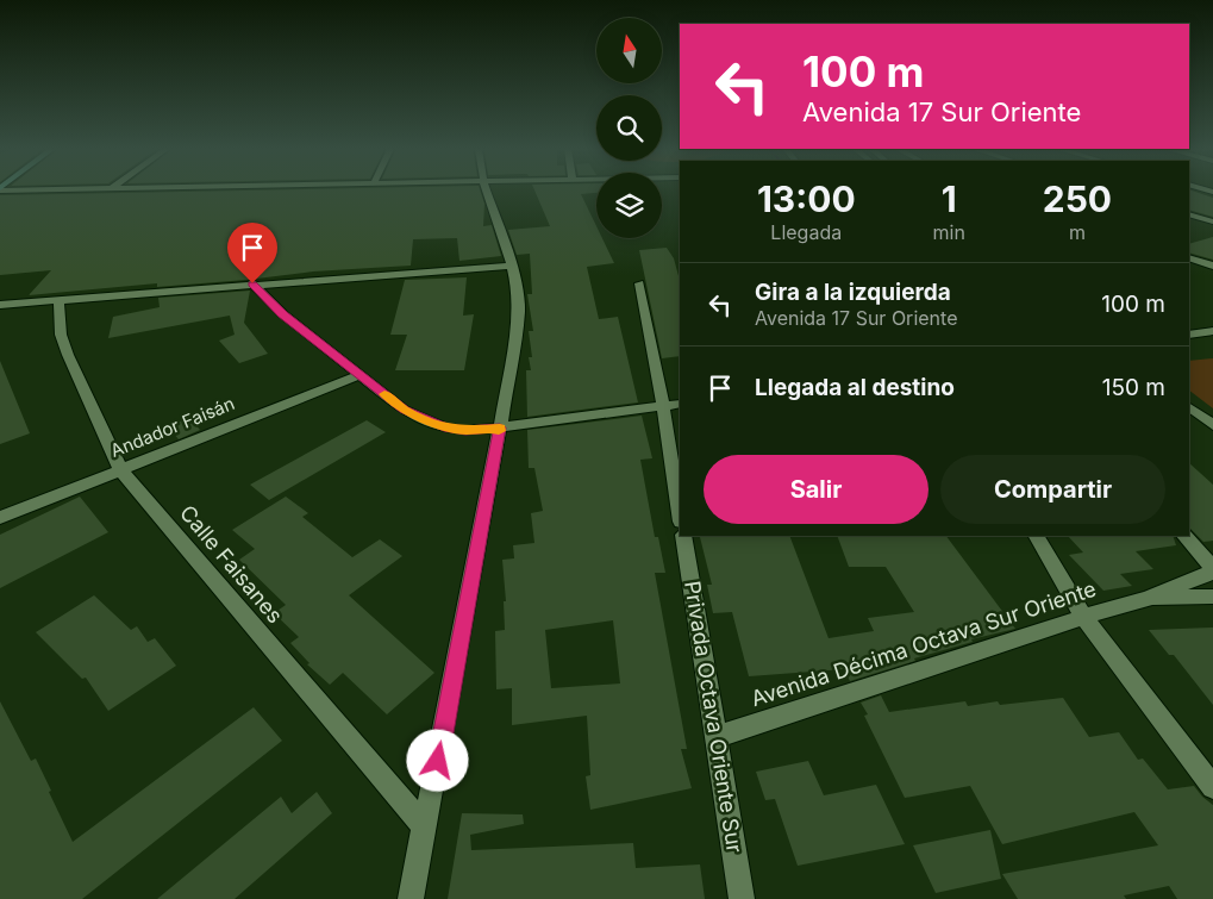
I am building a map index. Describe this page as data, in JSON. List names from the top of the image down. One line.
{"streets":{"street":["Andador Faisán","Calle Faisanes","Avenida Décima Octava Sur Oriente","Privada Octava Oriente Sur"]},"crossings":[["Andador Faisán","Calle Faisanes"],["Avenida Décima Octava Sur Oriente","Privada Octava Oriente Sur"]],"north":"top","page":{"turn":["100 m","Avenida 17 Sur Oriente"],"eta":["13:00","Llegada","1","min","250","m"],"list":[{"name":"Gira a la izquierda","note":"Avenida 17 Sur Oriente","value":"100 m"},{"name":"Llegada al destino","value":"150 m"}],"buttons":["Salir","Compartir"]}}
